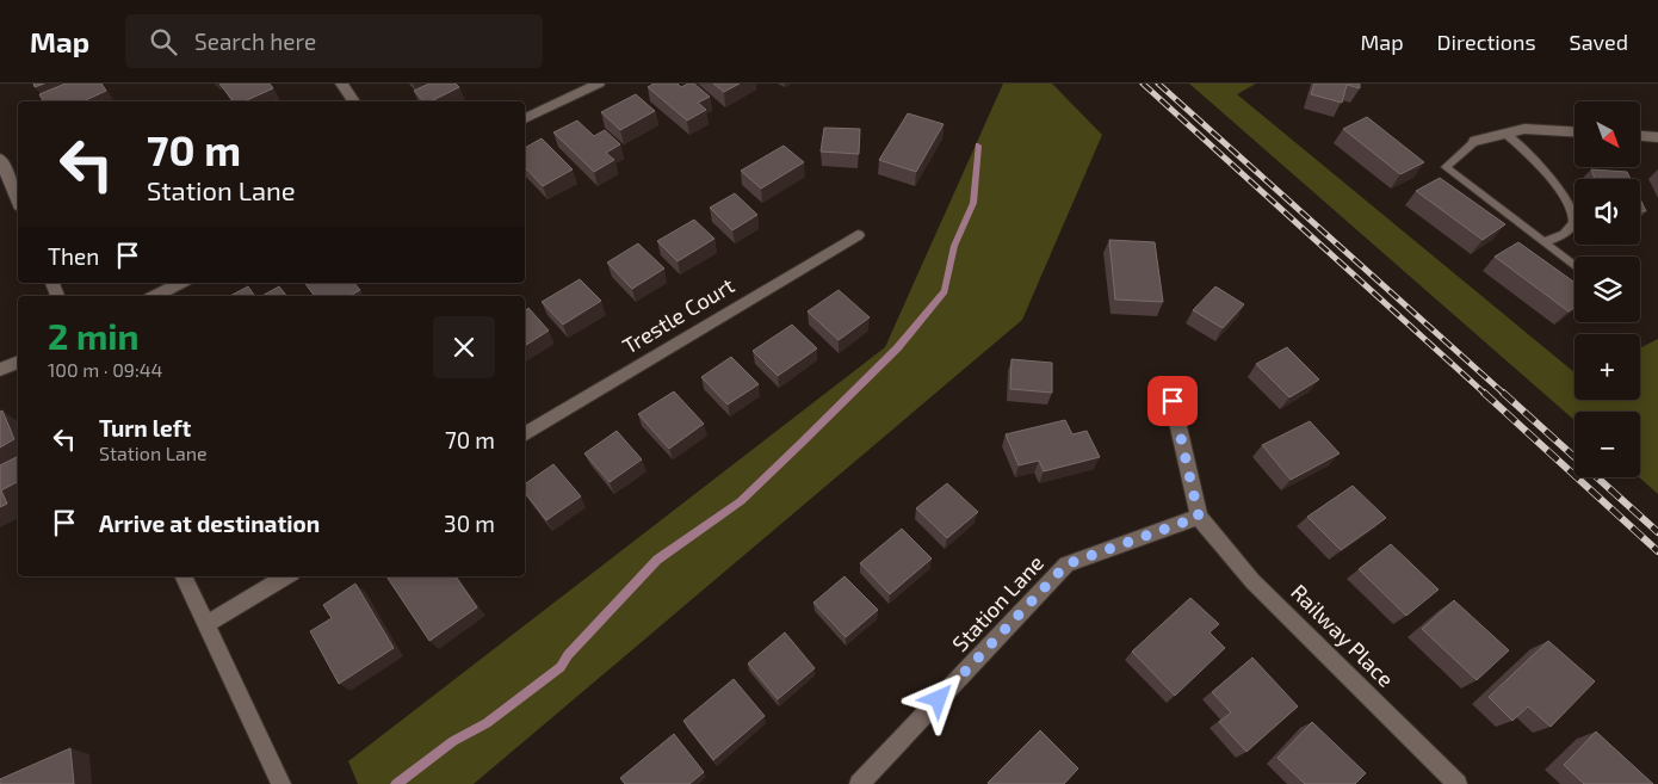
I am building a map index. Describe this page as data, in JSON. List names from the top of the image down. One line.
{"streets":{"street":["Trestle Court","Station Lane","Railway Place"]},"crossings":[["Station Lane","Railway Place"]],"north":"bottom right","page":{"header":"Map","search":"Search here","nav":["Map","Directions","Saved"],"map_buttons":["+","−"],"turn":["70 m","Station Lane"],"then":"Then","heading":["2 min","100 m · 09:44"],"list":[{"name":"Turn left","note":"Station Lane","value":"70 m"},{"name":"Arrive at destination","value":"30 m"}]}}
